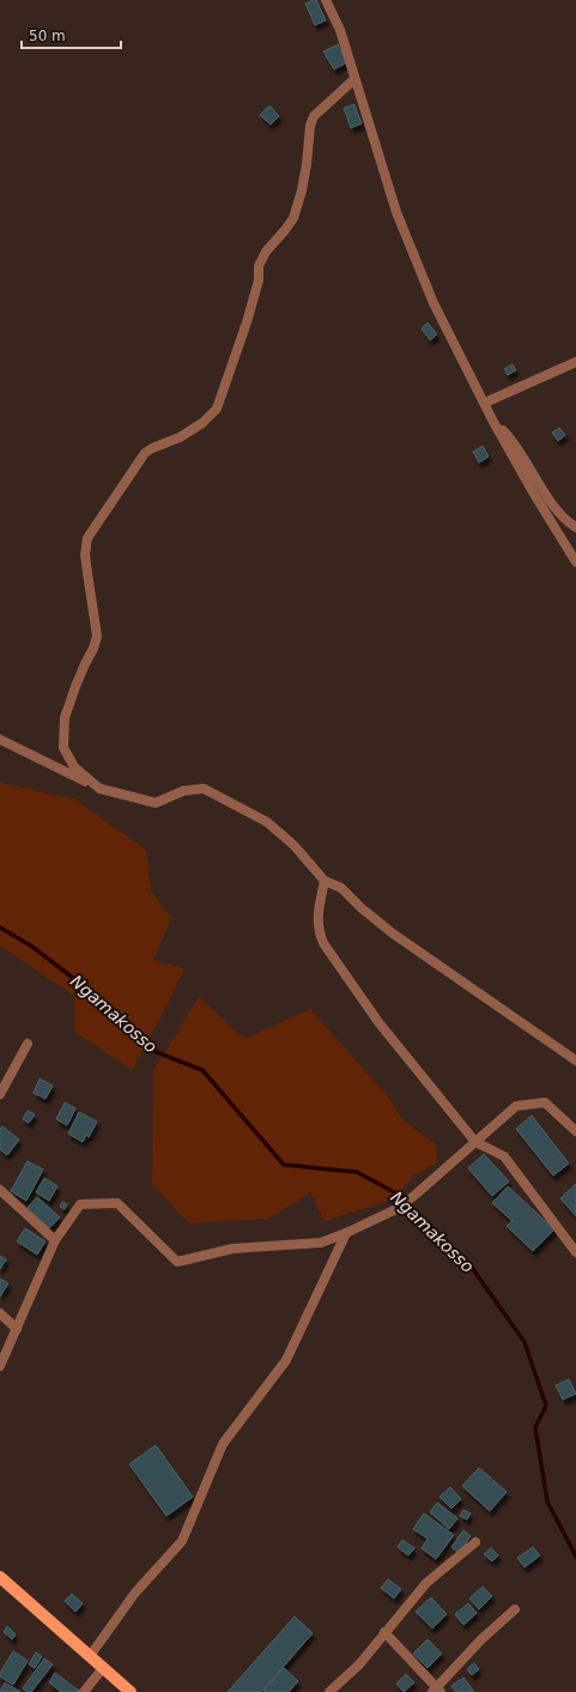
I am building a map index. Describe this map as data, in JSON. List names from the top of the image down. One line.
{"water":["Ngamakosso"],"scale_bar":"50 m"}
